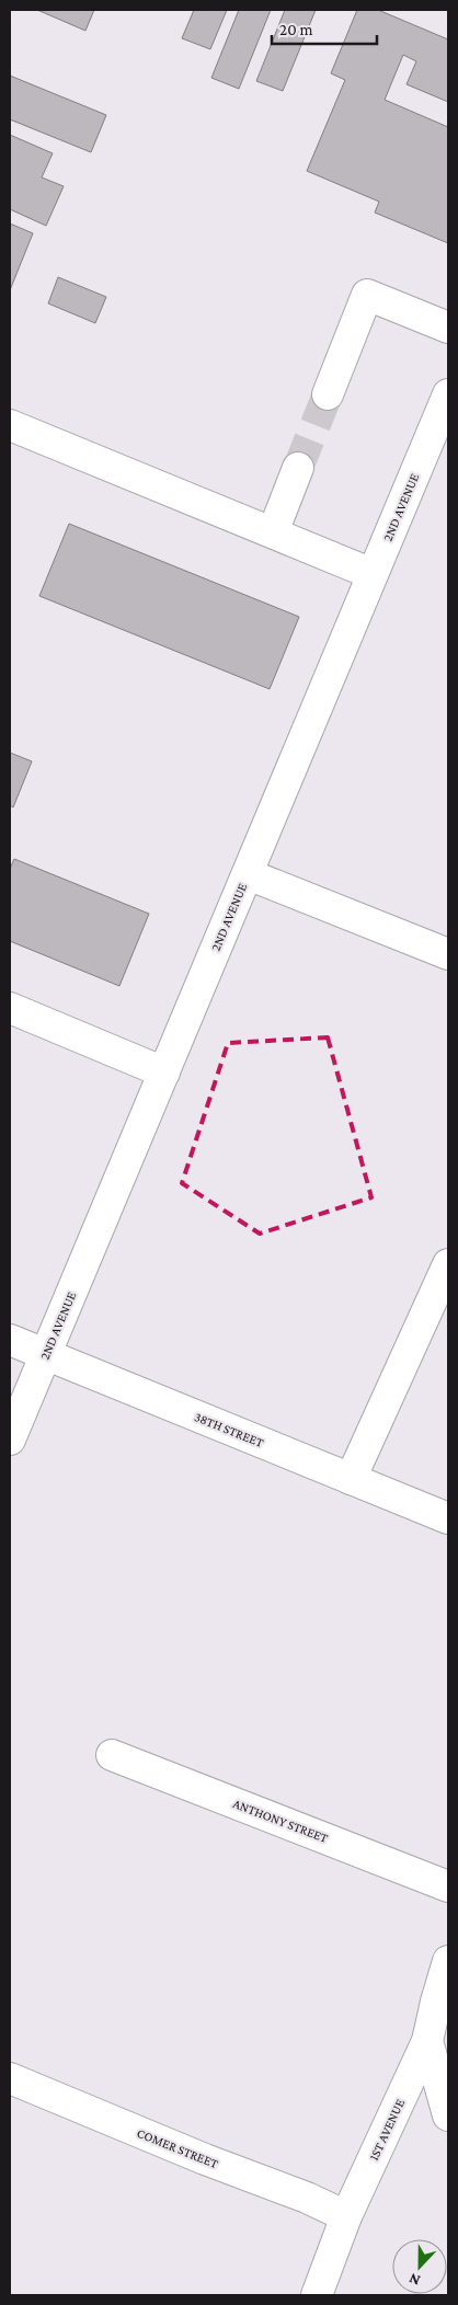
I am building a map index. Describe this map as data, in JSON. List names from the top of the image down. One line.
{"streets":{"street":["2ND AVENUE","38TH STREET","ANTHONY STREET","1ST AVENUE","COMER STREET"]},"crossings":[["2ND AVENUE","38TH STREET"],["1ST AVENUE","COMER STREET"]],"scale_bar":"20 m","north":"bottom"}
